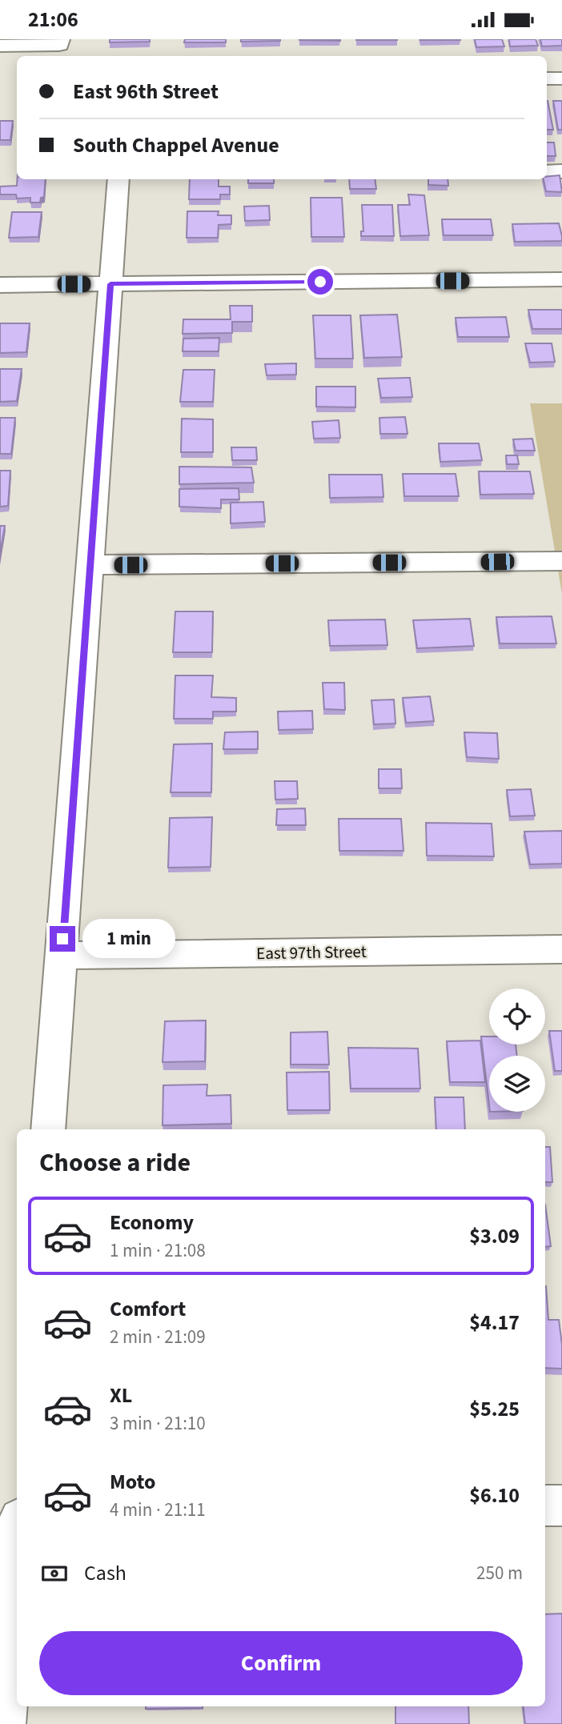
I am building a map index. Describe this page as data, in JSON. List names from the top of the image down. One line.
{"streets":{"street":["East 97th Street"]},"page":{"status":"21:06","banner":["East 96th Street","South Chappel Avenue"],"bubble":"1 min","heading":"Choose a ride","list":[{"name":"Economy","note":"1 min · 21:08","value":"$3.09"},{"name":"Comfort","note":"2 min · 21:09","value":"$4.17"},{"name":"XL","note":"3 min · 21:10","value":"$5.25"},{"name":"Moto","note":"4 min · 21:11","value":"$6.10"}],"pay":["Cash","250 m"],"buttons":"Confirm"}}
